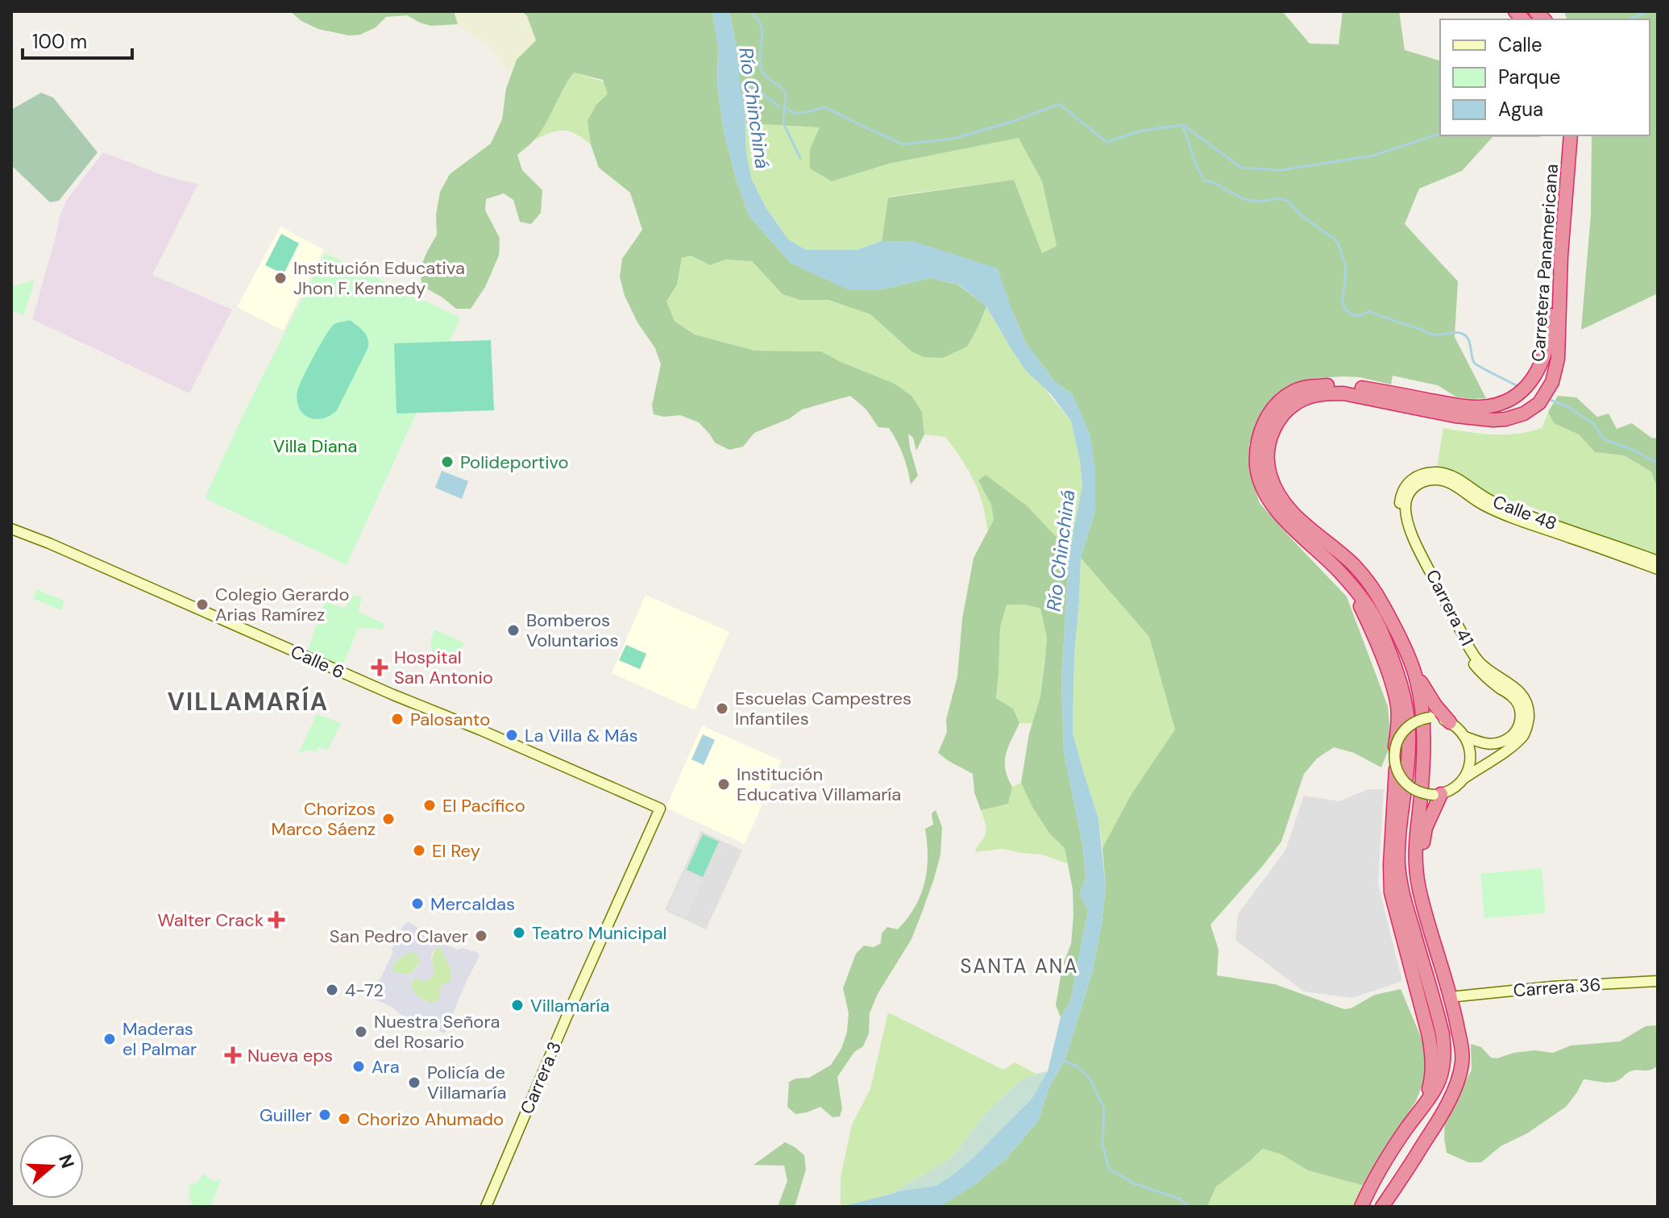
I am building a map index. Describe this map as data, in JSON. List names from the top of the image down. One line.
{"streets":{"highway":["Carretera Panamericana"],"main road":["Calle 48","Carrera 41","Calle 6","Carrera 36","Carrera 3"]},"crossings":[["Calle 48","Carrera 41"],["Calle 6","Carrera 3"]],"districts":["VILLAMARÍA","SANTA ANA"],"water":["Río Chinchiná"],"parks":["Villa Diana"],"places":{"other":["Institución Educativa Jhon F. Kennedy","Polideportivo","Colegio Gerardo Arias Ramírez","Bomberos Voluntarios","Escuelas Campestres Infantiles","Palosanto","La Villa & Más","Institución Educativa Villamaría","El Pacífico","Chorizos Marco Sáenz","El Rey","Mercaldas","Teatro Municipal","San Pedro Claver","4-72","Villamaría","Nuestra Señora del Rosario","Maderas el Palmar","Ara","Policía de Villamaría","Guiller","Chorizo Ahumado"],"health":["Hospital San Antonio","Walter Crack","Nueva eps"]},"legend":["Calle","Parque","Agua"],"scale_bar":"100 m","north":"right"}
